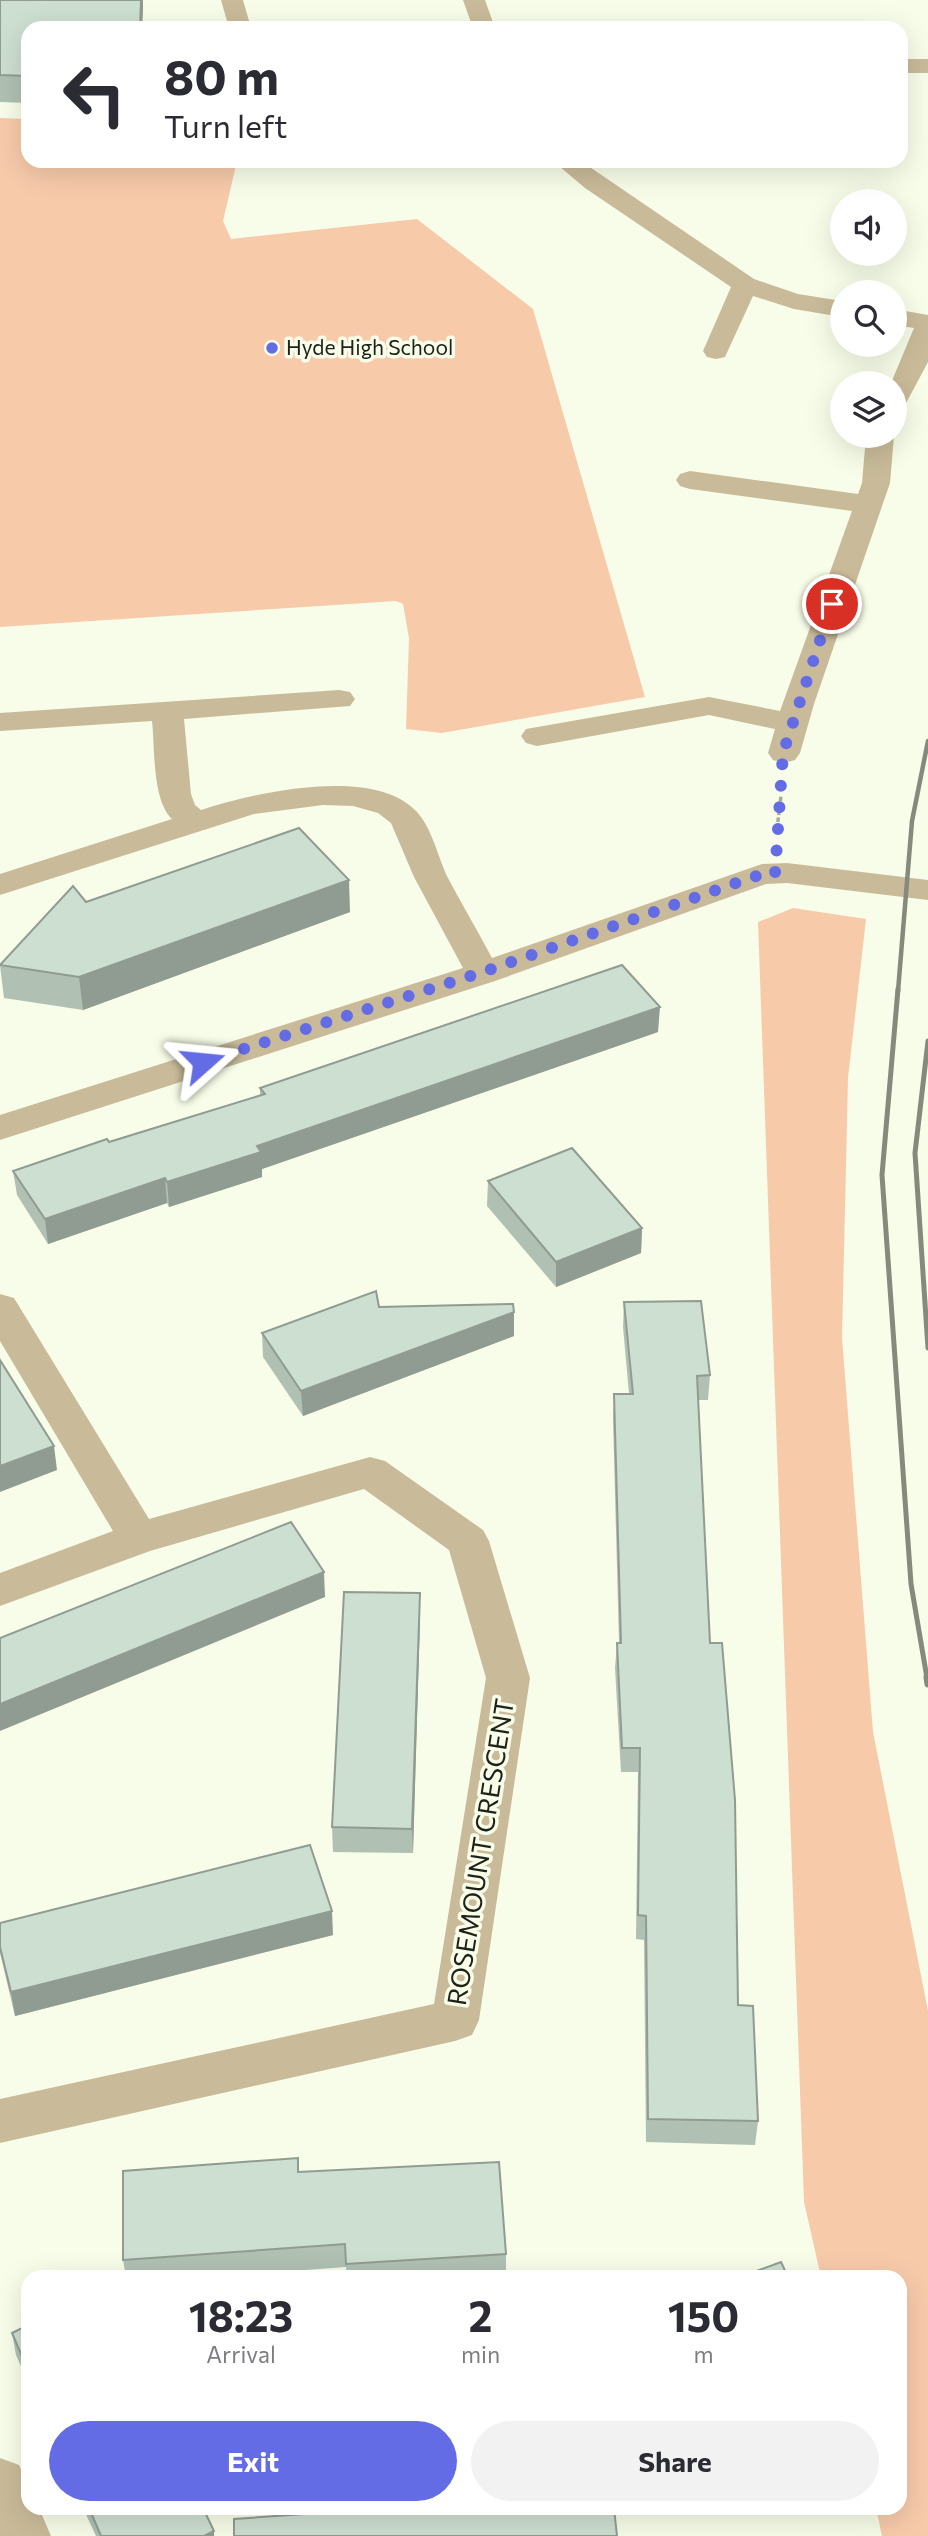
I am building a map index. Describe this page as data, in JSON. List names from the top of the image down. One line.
{"streets":{"street":["ROSEMOUNT CRESCENT"]},"places":["Hyde High School"],"page":{"turn":["80 m","Turn left"],"eta":["18:23","Arrival","2","min","150","m"],"buttons":["Exit","Share"]}}
